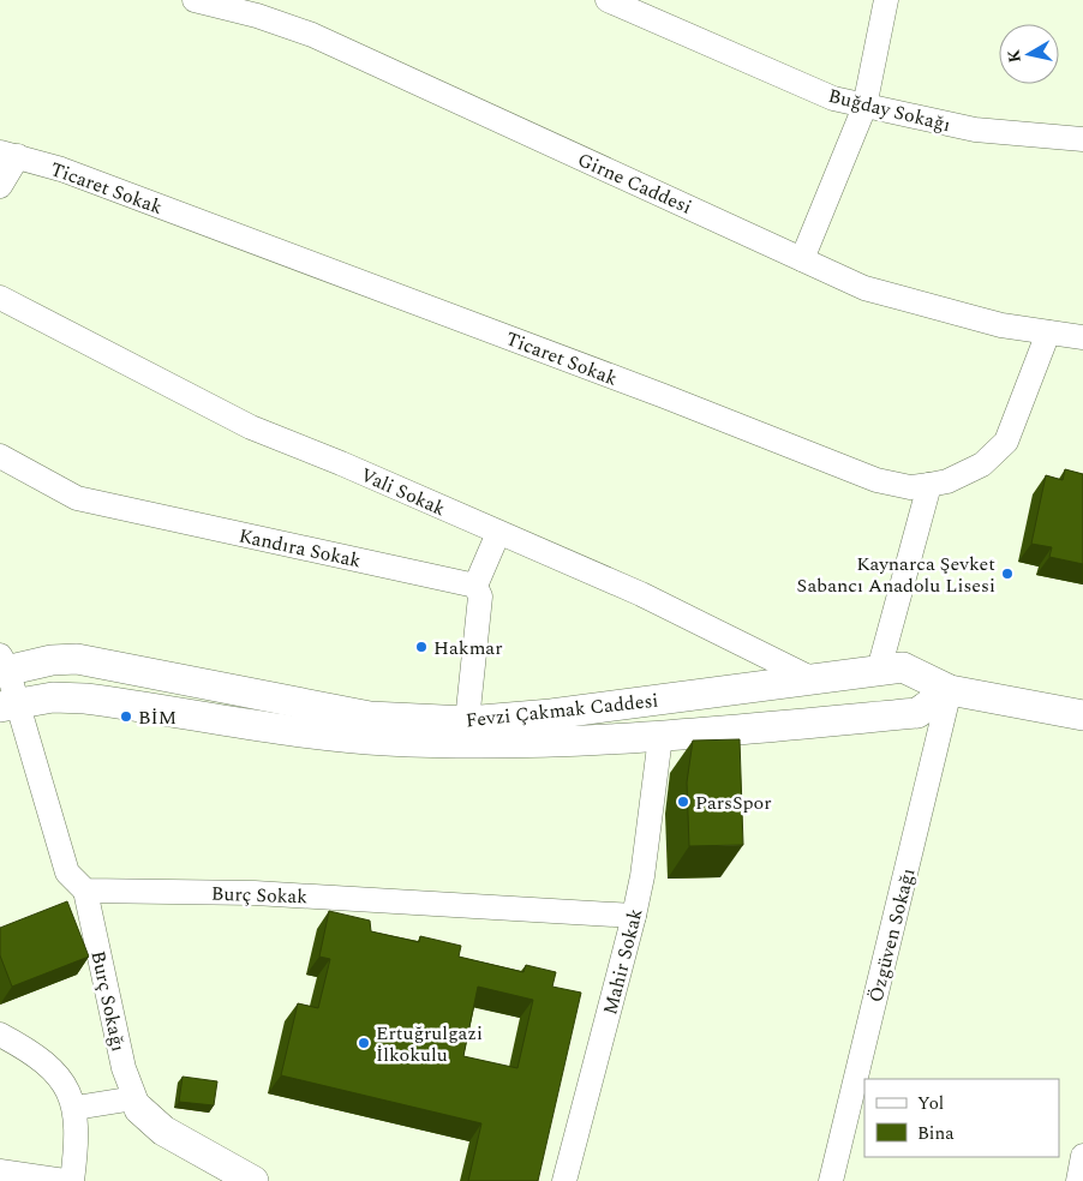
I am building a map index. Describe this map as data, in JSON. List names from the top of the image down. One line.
{"streets":{"street":["Buğday Sokağı","Girne Caddesi","Ticaret Sokak","Vali Sokak","Kandıra Sokak","Fevzi Çakmak Caddesi","Burç Sokak","Özgüven Sokağı","Mahir Sokak","Burç Sokağı"]},"crossings":[["Girne Caddesi","Ticaret Sokak"],["Vali Sokak","Fevzi Çakmak Caddesi"],["Fevzi Çakmak Caddesi","Özgüven Sokağı"],["Fevzi Çakmak Caddesi","Mahir Sokak"],["Burç Sokak","Mahir Sokak"],["Burç Sokak","Burç Sokağı"]],"places":["Kaynarca Şevket Sabancı Anadolu Lisesi","Hakmar","BİM","ParsSpor","Ertuğrulgazi İlkokulu"],"legend":["Yol","Bina"],"north":"left"}
